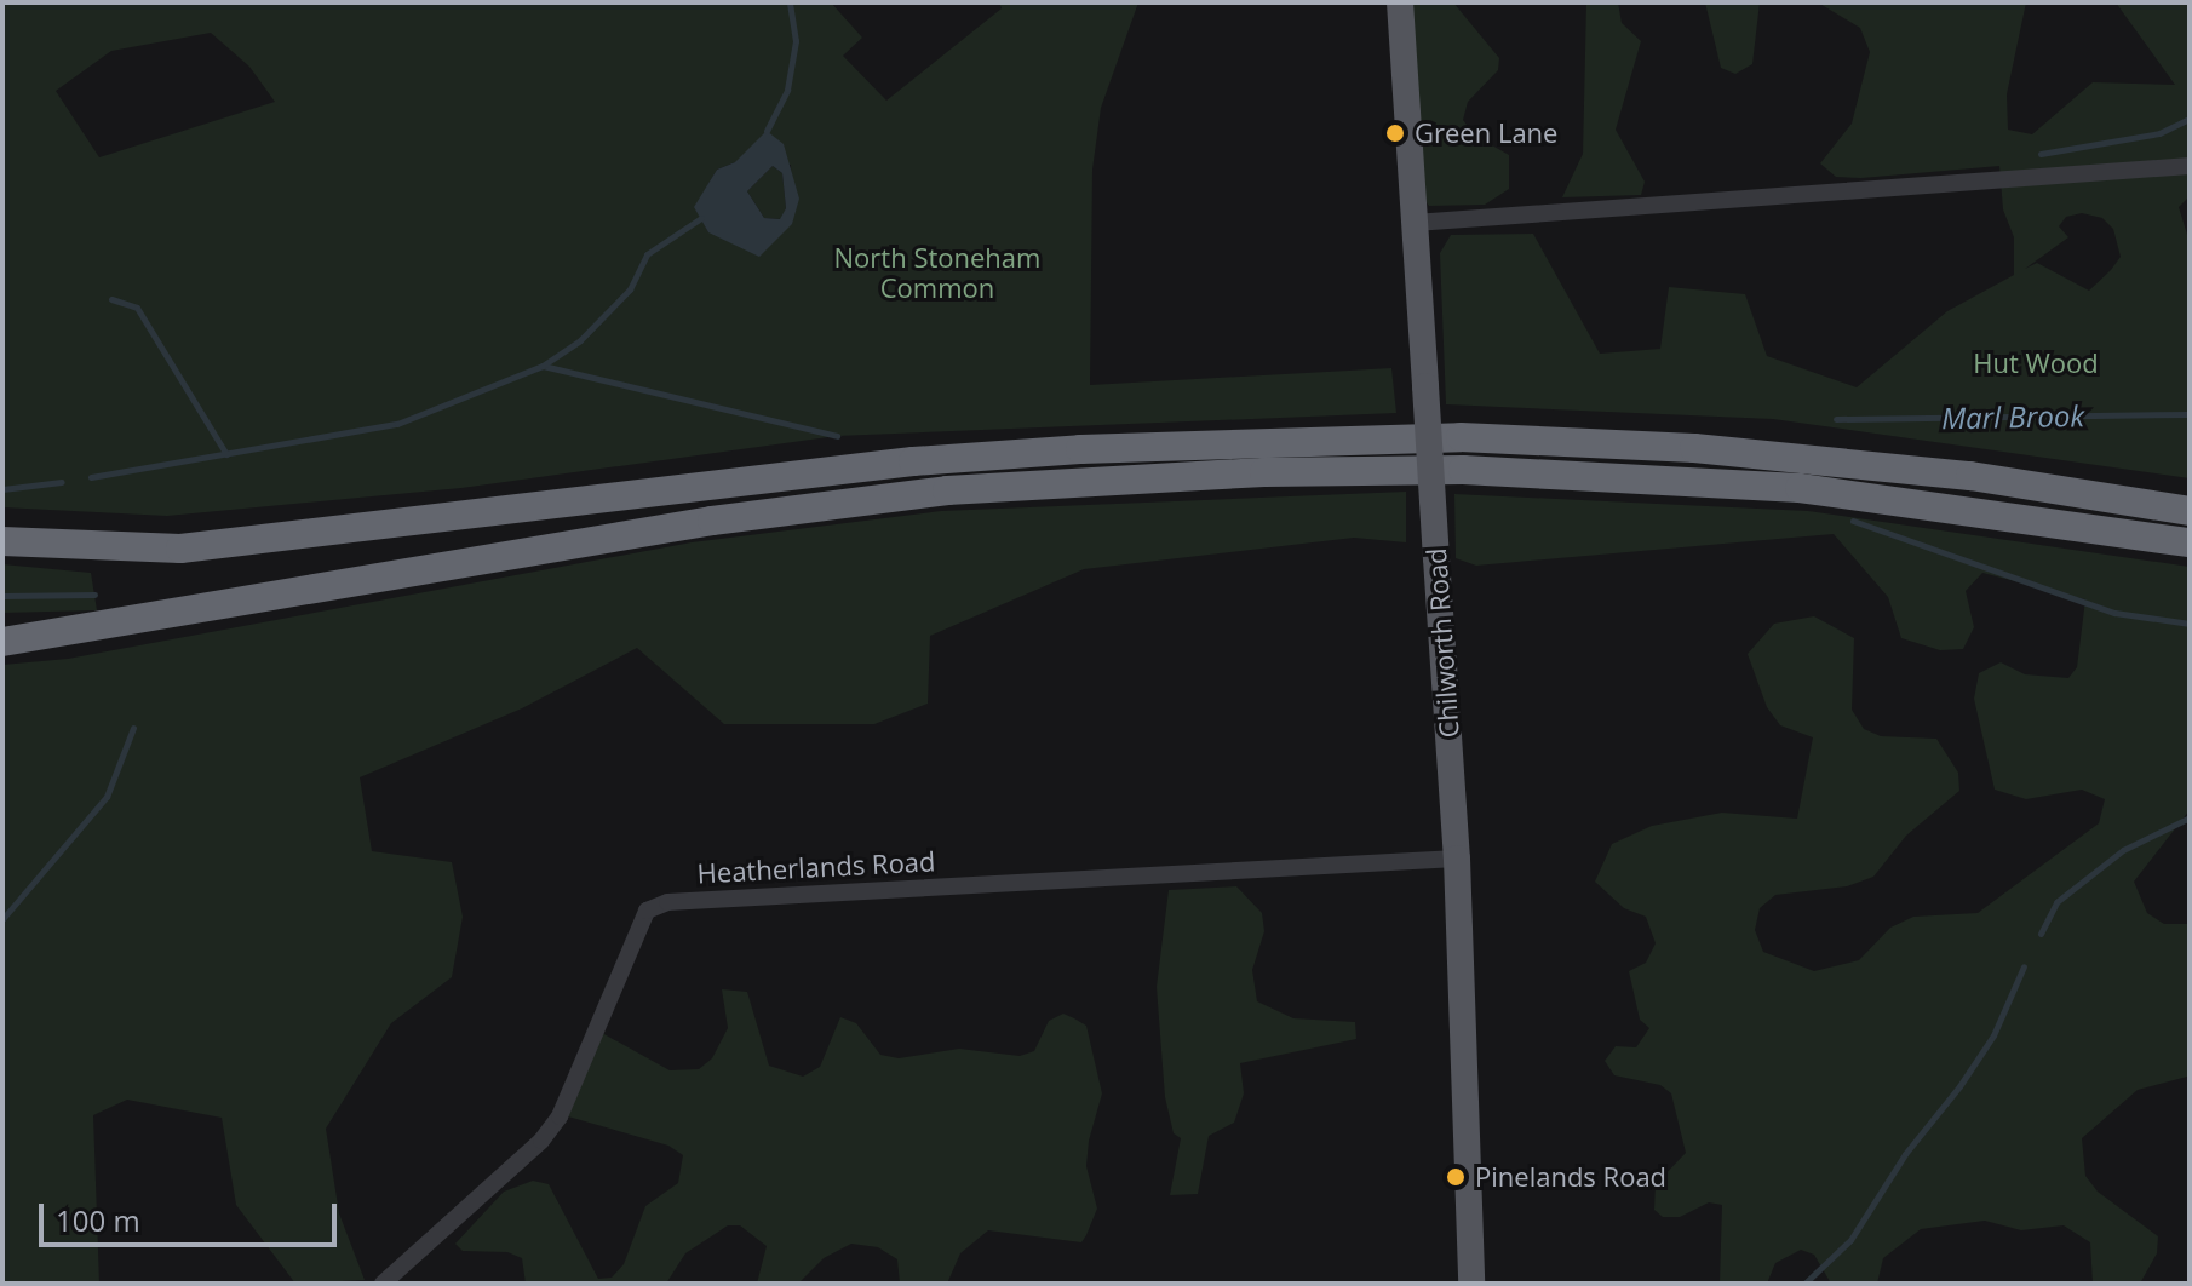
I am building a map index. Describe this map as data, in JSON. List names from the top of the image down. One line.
{"streets":{"main road":["Chilworth Road"],"street":["Heatherlands Road"]},"crossings":[["Chilworth Road","Heatherlands Road"]],"water":["Marl Brook"],"parks":["North Stoneham Common","Hut Wood"],"places":["Green Lane","Pinelands Road"],"scale_bar":"100 m"}
